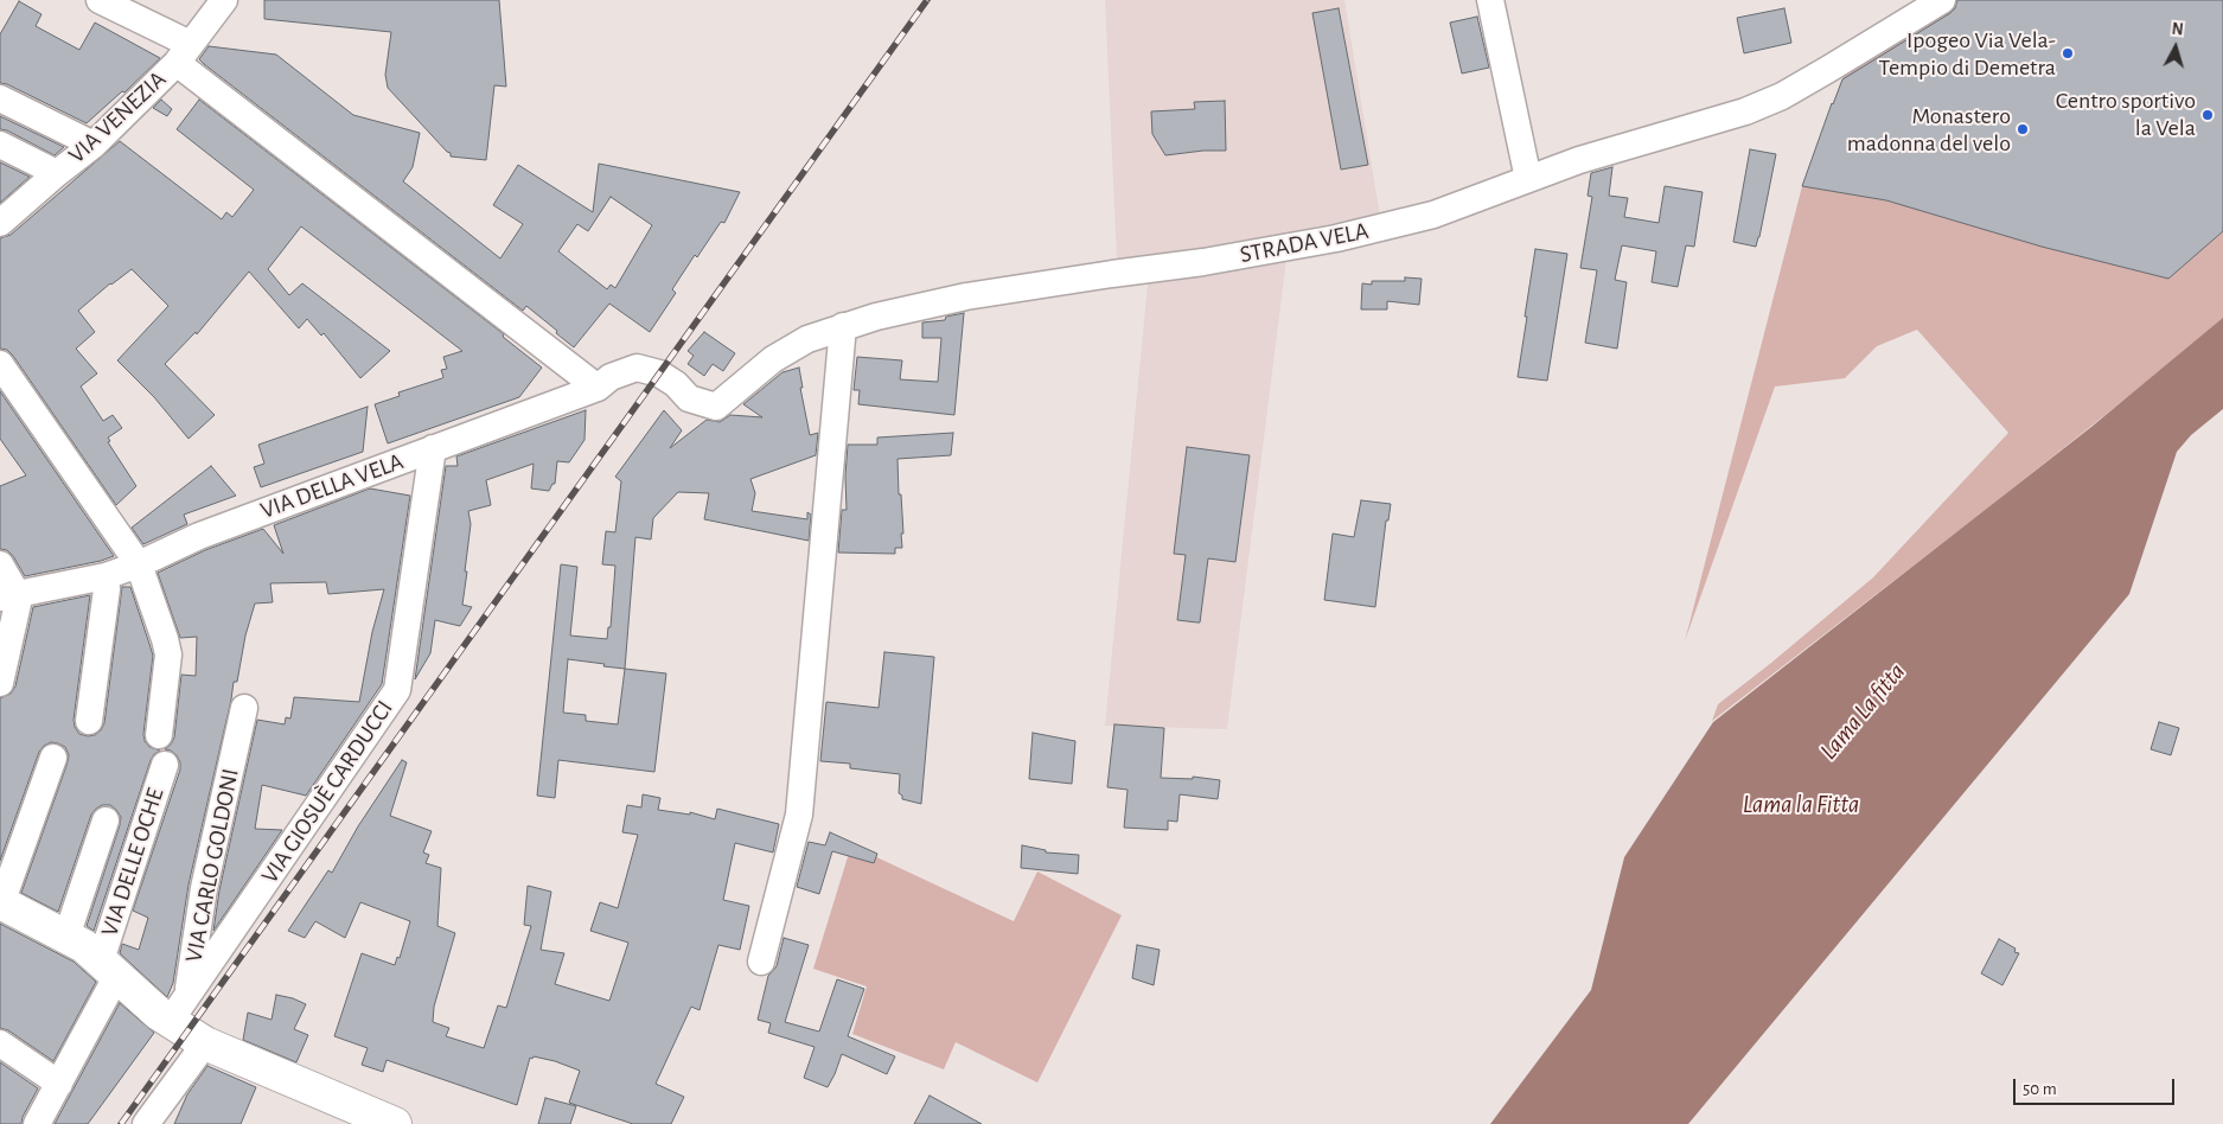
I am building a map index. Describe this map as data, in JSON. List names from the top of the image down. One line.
{"streets":{"street":["VIA VENEZIA","STRADA VELA","VIA DELLA VELA","VIA GIOSUÈ CARDUCCI","VIA DELLE OCHE","VIA CARLO GOLDONI"]},"crossings":[["STRADA VELA","VIA DELLA VELA"],["VIA DELLA VELA","VIA GIOSUÈ CARDUCCI"],["VIA GIOSUÈ CARDUCCI","VIA CARLO GOLDONI"]],"water":["Lama La fitta","Lama la Fitta"],"places":["Ipogeo Via Vela- Tempio di Demetra","Centro sportivo la Vela","Monastero madonna del velo"],"scale_bar":"50 m","north":"top"}
